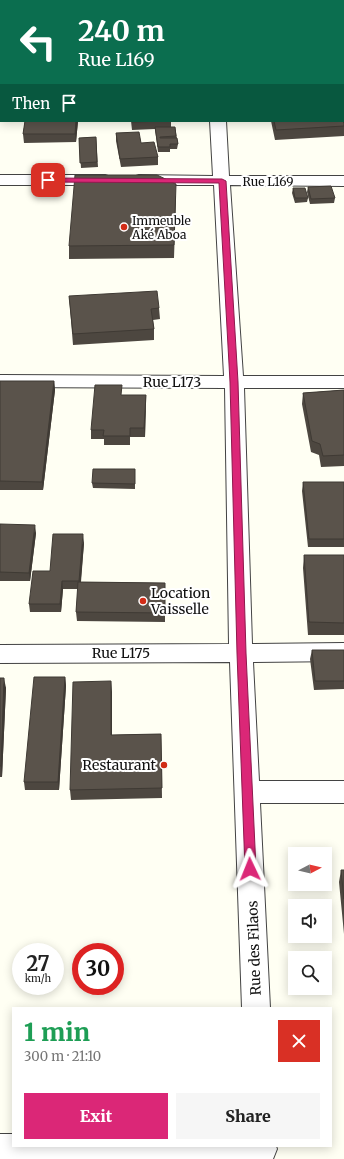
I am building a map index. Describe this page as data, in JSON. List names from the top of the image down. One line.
{"streets":{"street":["Rue L169","Rue L173","Rue L175","Rue des Filaos"]},"crossings":[["Rue L169","Rue des Filaos"],["Rue L173","Rue des Filaos"],["Rue L175","Rue des Filaos"]],"places":["Immeuble Aké Aboa","Location Vaisselle","Restaurant"],"north":"right","page":{"turn":["240 m","Rue L169"],"then":"Then","speed":"27 km/h","limit":"30","heading":["1 min","300 m · 21:10"],"buttons":["Exit","Share"]}}
